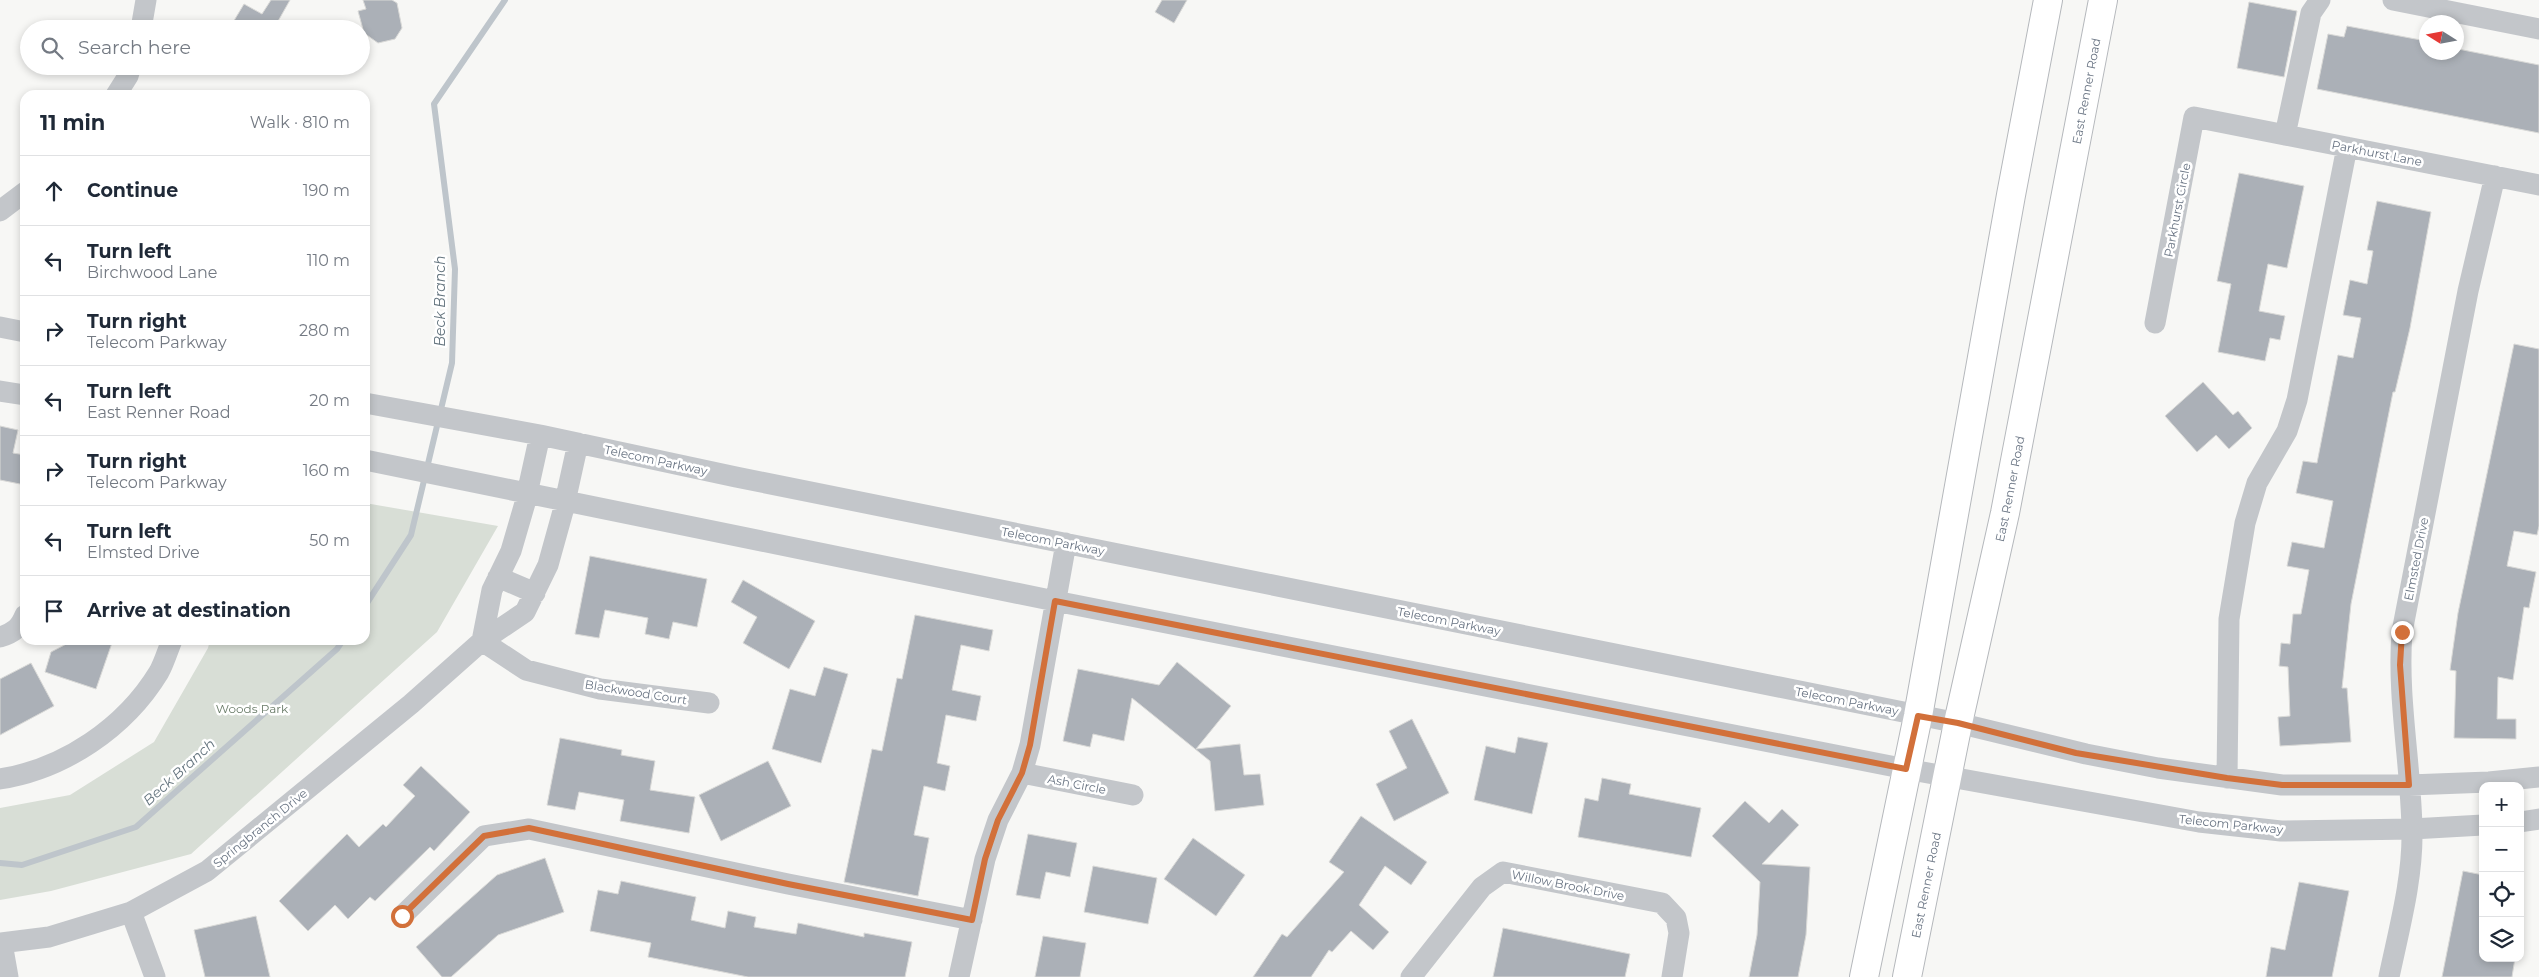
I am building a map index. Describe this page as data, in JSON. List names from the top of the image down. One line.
{"streets":{"main road":["East Renner Road"],"street":["Parkhurst Lane","Parkhurst Circle","Telecom Parkway","Elmsted Drive","Blackwood Court","Ash Circle","Springbranch Drive","Willow Brook Drive"]},"crossings":[["East Renner Road","Telecom Parkway"],["Parkhurst Lane","Parkhurst Circle"],["Parkhurst Lane","Elmsted Drive"],["Telecom Parkway","Elmsted Drive"],["Telecom Parkway","Springbranch Drive"],["Blackwood Court","Springbranch Drive"]],"water":["Beck Branch"],"parks":["Woods Park"],"north":"left","page":{"search":"Search here","heading":["11 min","Walk · 810 m"],"list":[["Continue","190 m"],["Turn left","Birchwood Lane","110 m"],["Turn right","Telecom Parkway","280 m"],["Turn left","East Renner Road","20 m"],["Turn right","Telecom Parkway","160 m"],["Turn left","Elmsted Drive","50 m"],"Arrive at destination"],"map_buttons":["+","−"]}}
